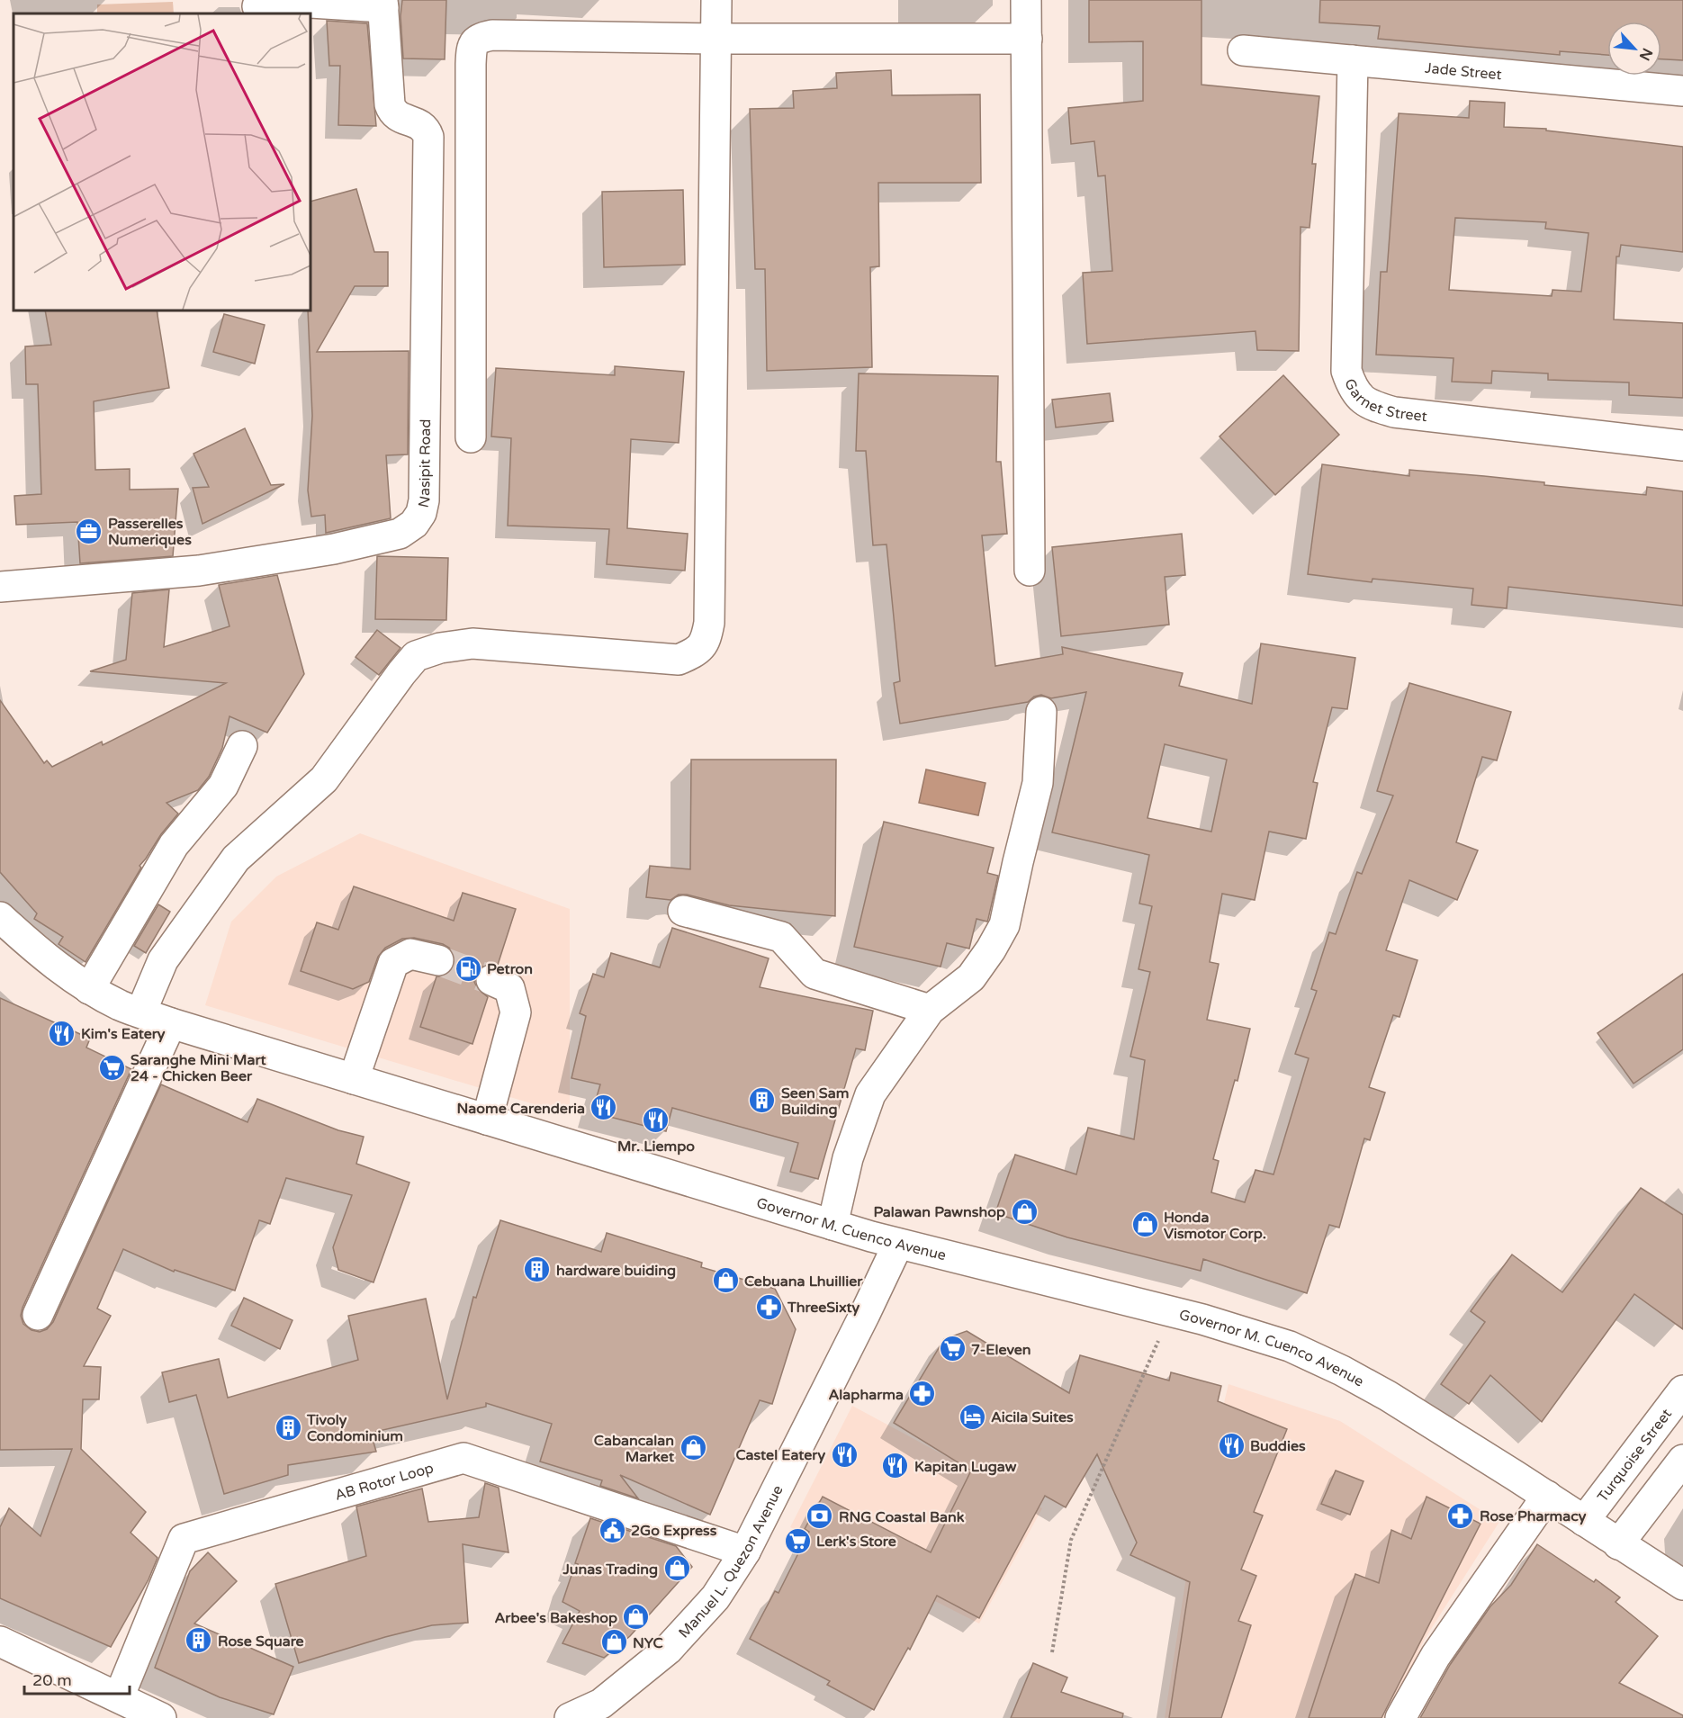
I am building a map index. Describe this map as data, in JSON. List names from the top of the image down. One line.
{"streets":{"street":["Jade Street","Garnet Street","Nasipit Road","Governor M. Cuenco Avenue","Turquoise Street","AB Rotor Loop","Manuel L. Quezon Avenue"]},"crossings":[["Jade Street","Garnet Street"],["Governor M. Cuenco Avenue","Turquoise Street"],["Governor M. Cuenco Avenue","Manuel L. Quezon Avenue"],["AB Rotor Loop","Manuel L. Quezon Avenue"]],"places":{"office":["Passerelles Numeriques"],"fuel station":["Petron"],"restaurant":["Kim's Eatery","Naome Carenderia","Mr. Liempo","Buddies","Castel Eatery","Kapitan Lugaw"],"supermarket":["Saranghe Mini Mart 24 - Chicken Beer","7-Eleven","Lerk's Store"],"building":["Seen Sam Building","hardware buiding","Tivoly Condominium","Rose Square"],"shop":["Palawan Pawnshop","Honda Vismotor Corp.","Cebuana Lhuillier","Cabancalan Market","Junas Trading","Arbee's Bakeshop","NYC"],"pharmacy":["ThreeSixty","Alapharma","Rose Pharmacy"],"hotel":["Aicila Suites"],"bank":["RNG Coastal Bank"],"public building":["2Go Express"]},"scale_bar":"20 m","north":"bottom right"}
